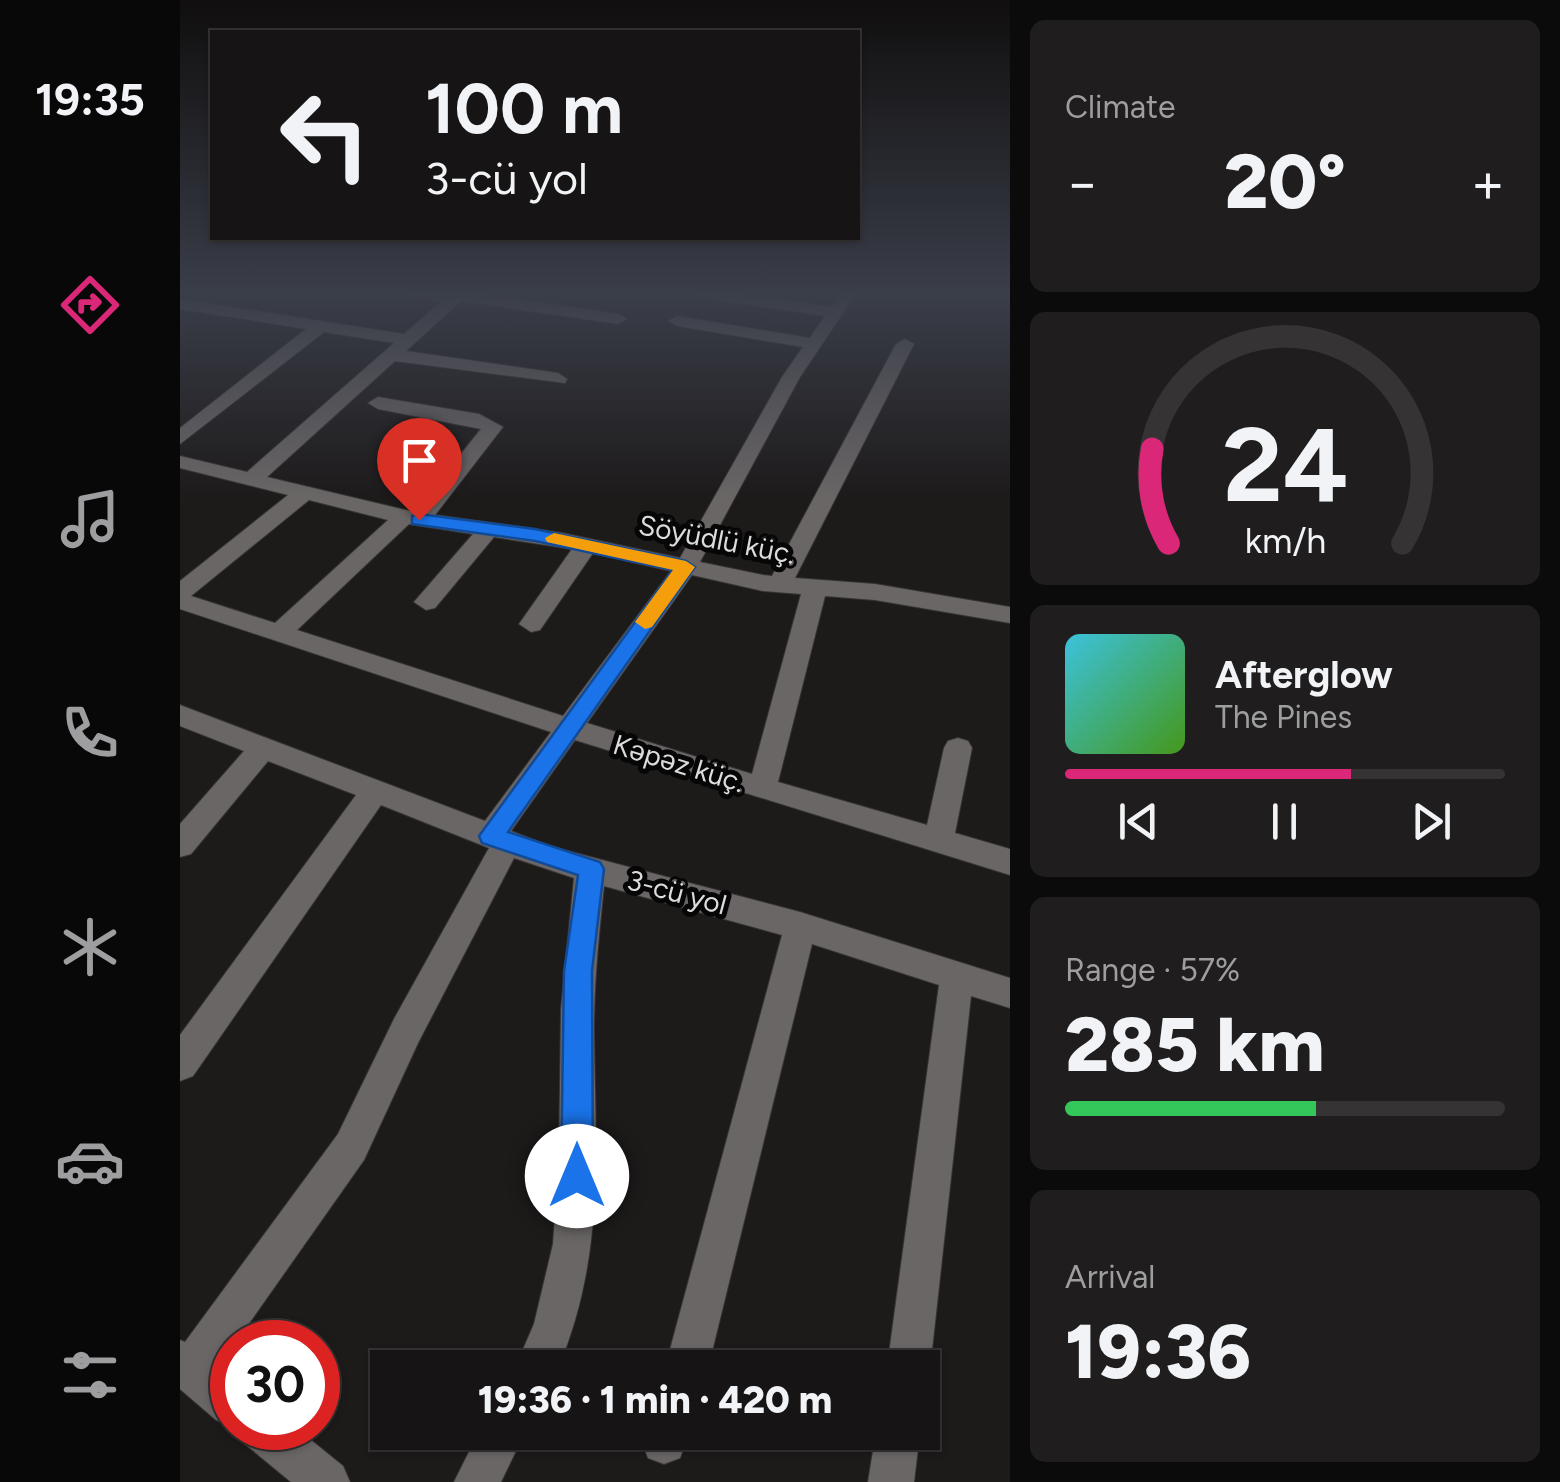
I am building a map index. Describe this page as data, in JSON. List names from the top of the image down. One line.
{"streets":{"street":["Söyüdlü küç.","Kəpəz küç.","3-cü yol"]},"page":{"tabs":"19:35","tile":["Climate",["Range · 57%","285 km"],["Arrival","19:36"]],"turn":["100 m","3-cü yol"],"heat":["−","20°","+"],"song":["Afterglow","The Pines"],"limit":"30","trip":"19:36 · 1 min · 420 m","gauge":["24","km/h"]}}
